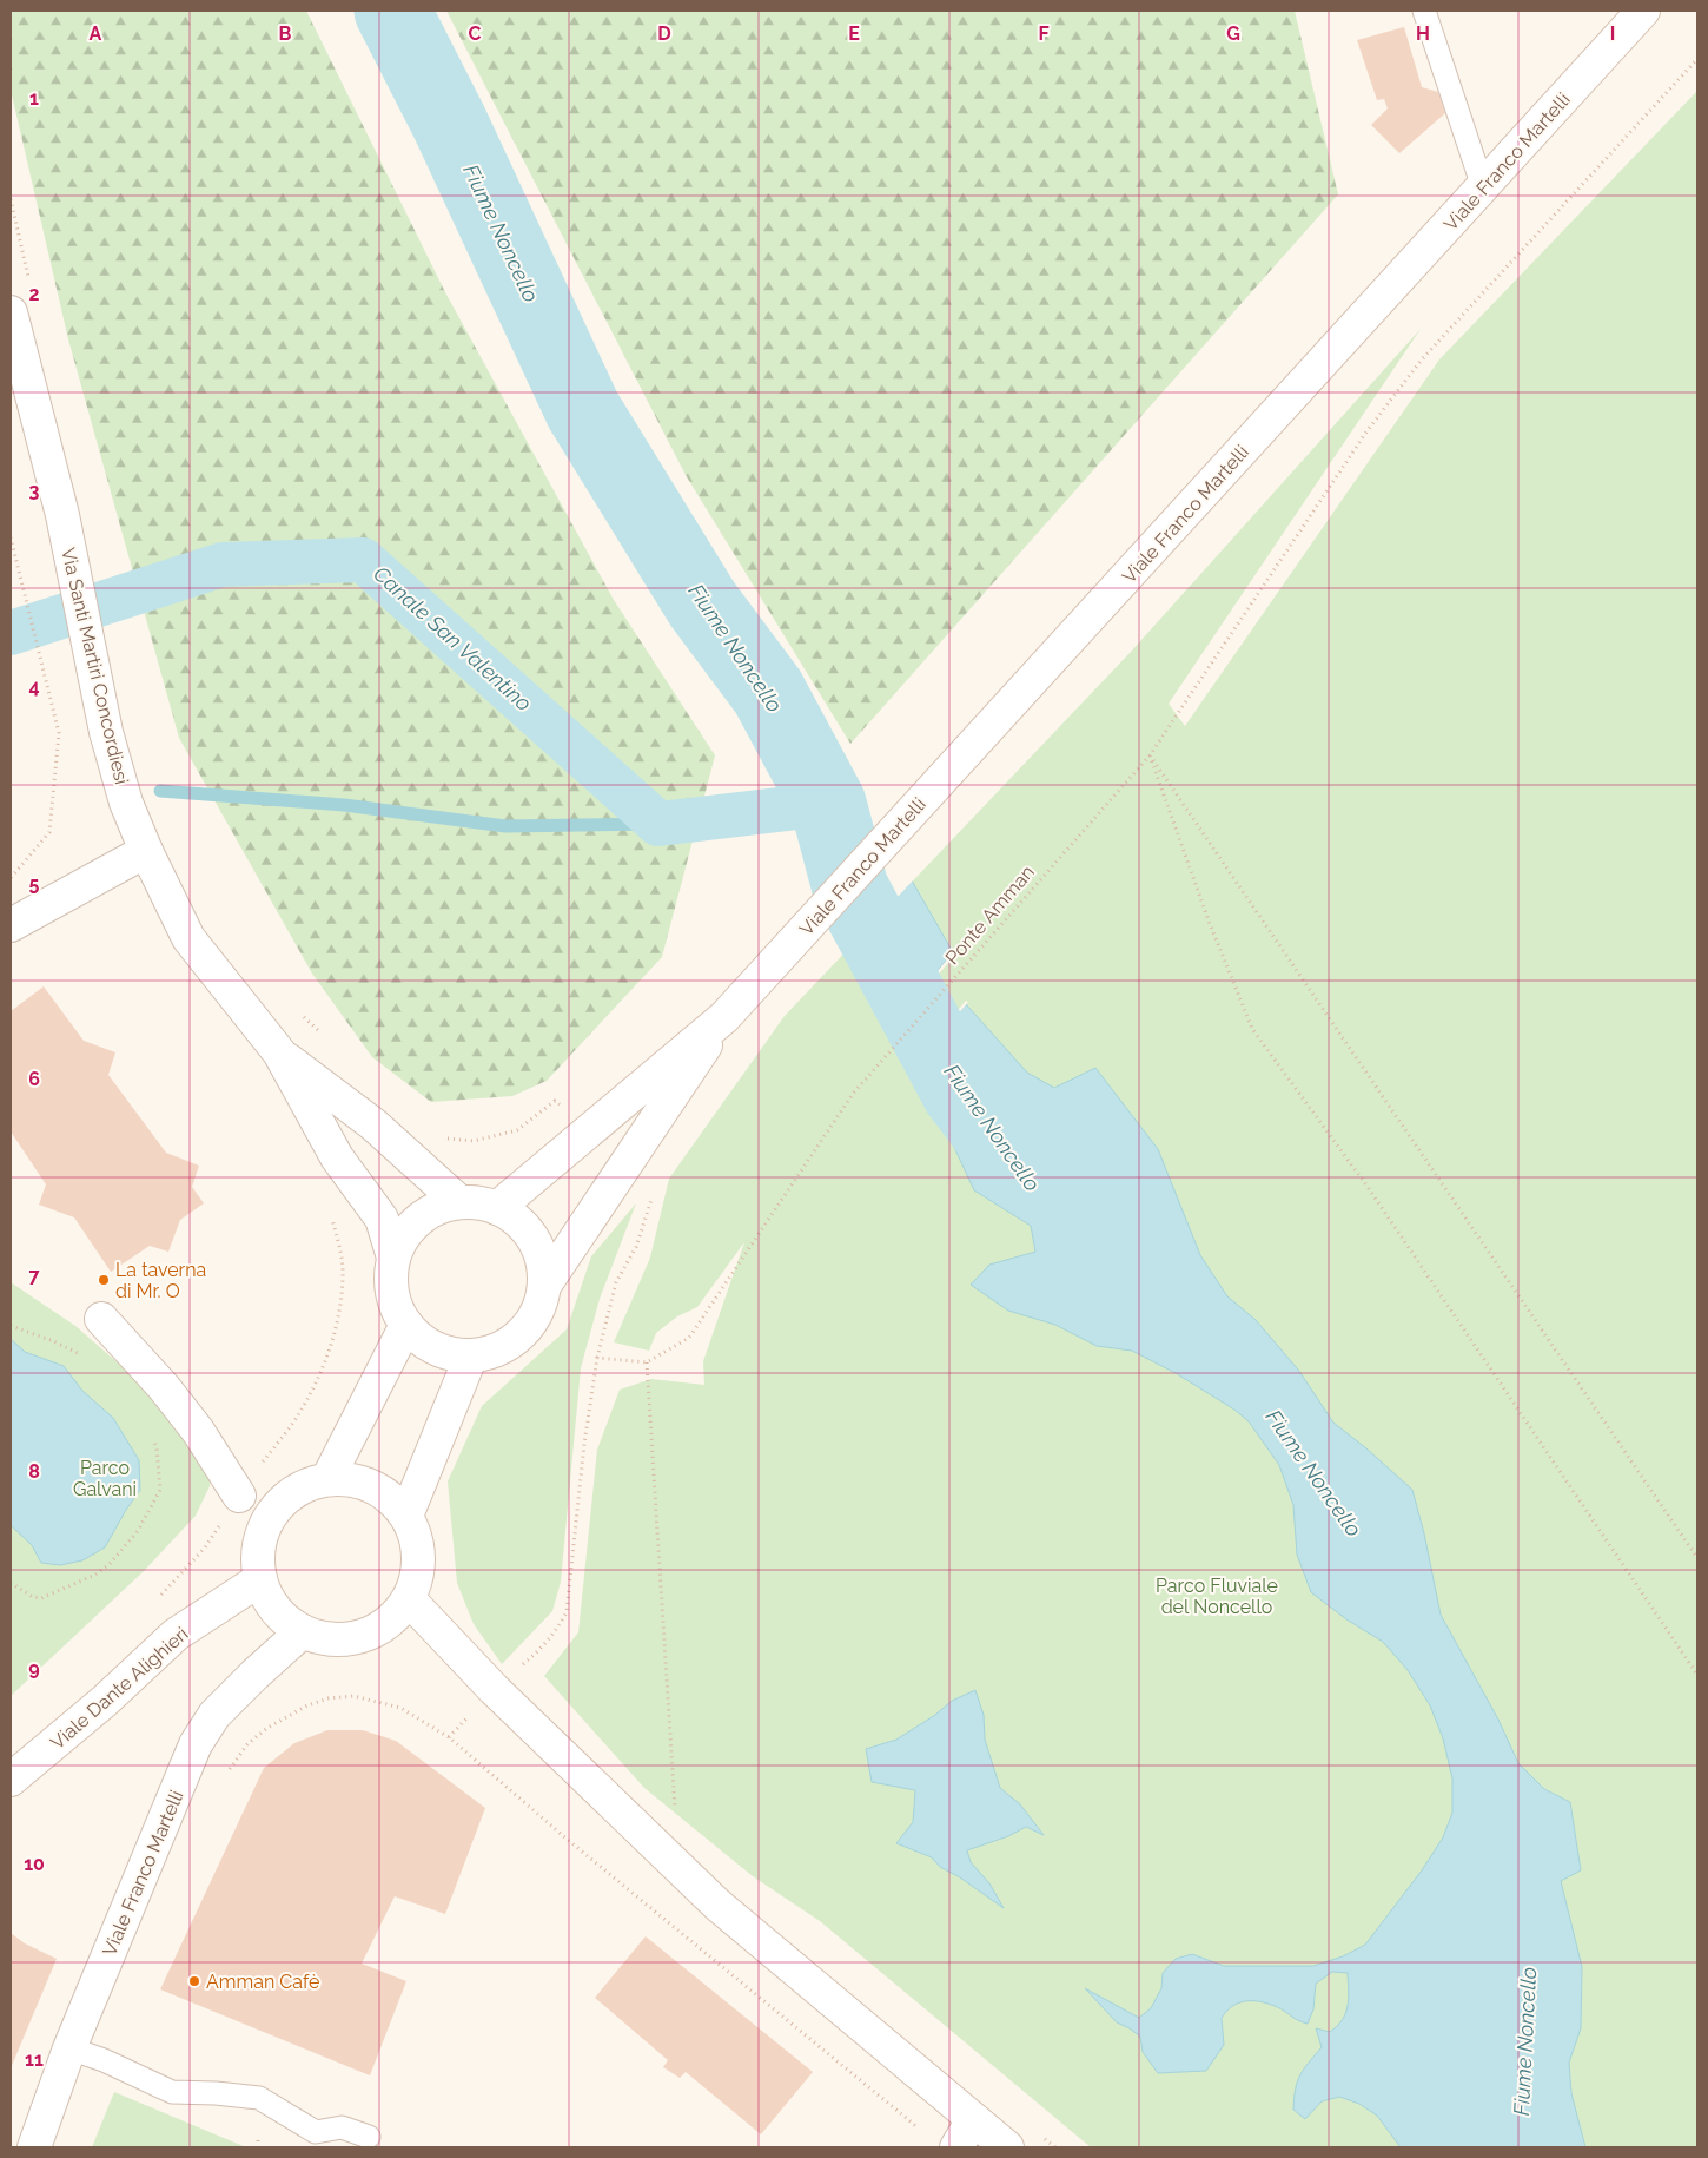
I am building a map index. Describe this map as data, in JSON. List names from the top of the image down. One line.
{"streets":{"main road":["Viale Franco Martelli","Via Santi Martiri Concordiesi","Viale Dante Alighieri"],"path":["Ponte Amman"]},"crossings":[["Viale Franco Martelli","Via Santi Martiri Concordiesi"],["Viale Franco Martelli","Viale Dante Alighieri"]],"water":["Fiume Noncello","Canale San Valentino"],"parks":["Parco Galvani","Parco Fluviale del Noncello"],"places":["La taverna di Mr. O","Amman Cafè"],"grid":{"columns":["A","B","C","D","E","F","G","H","I"],"rows":["1","2","3","4","5","6","7","8","9","10","11"]}}
